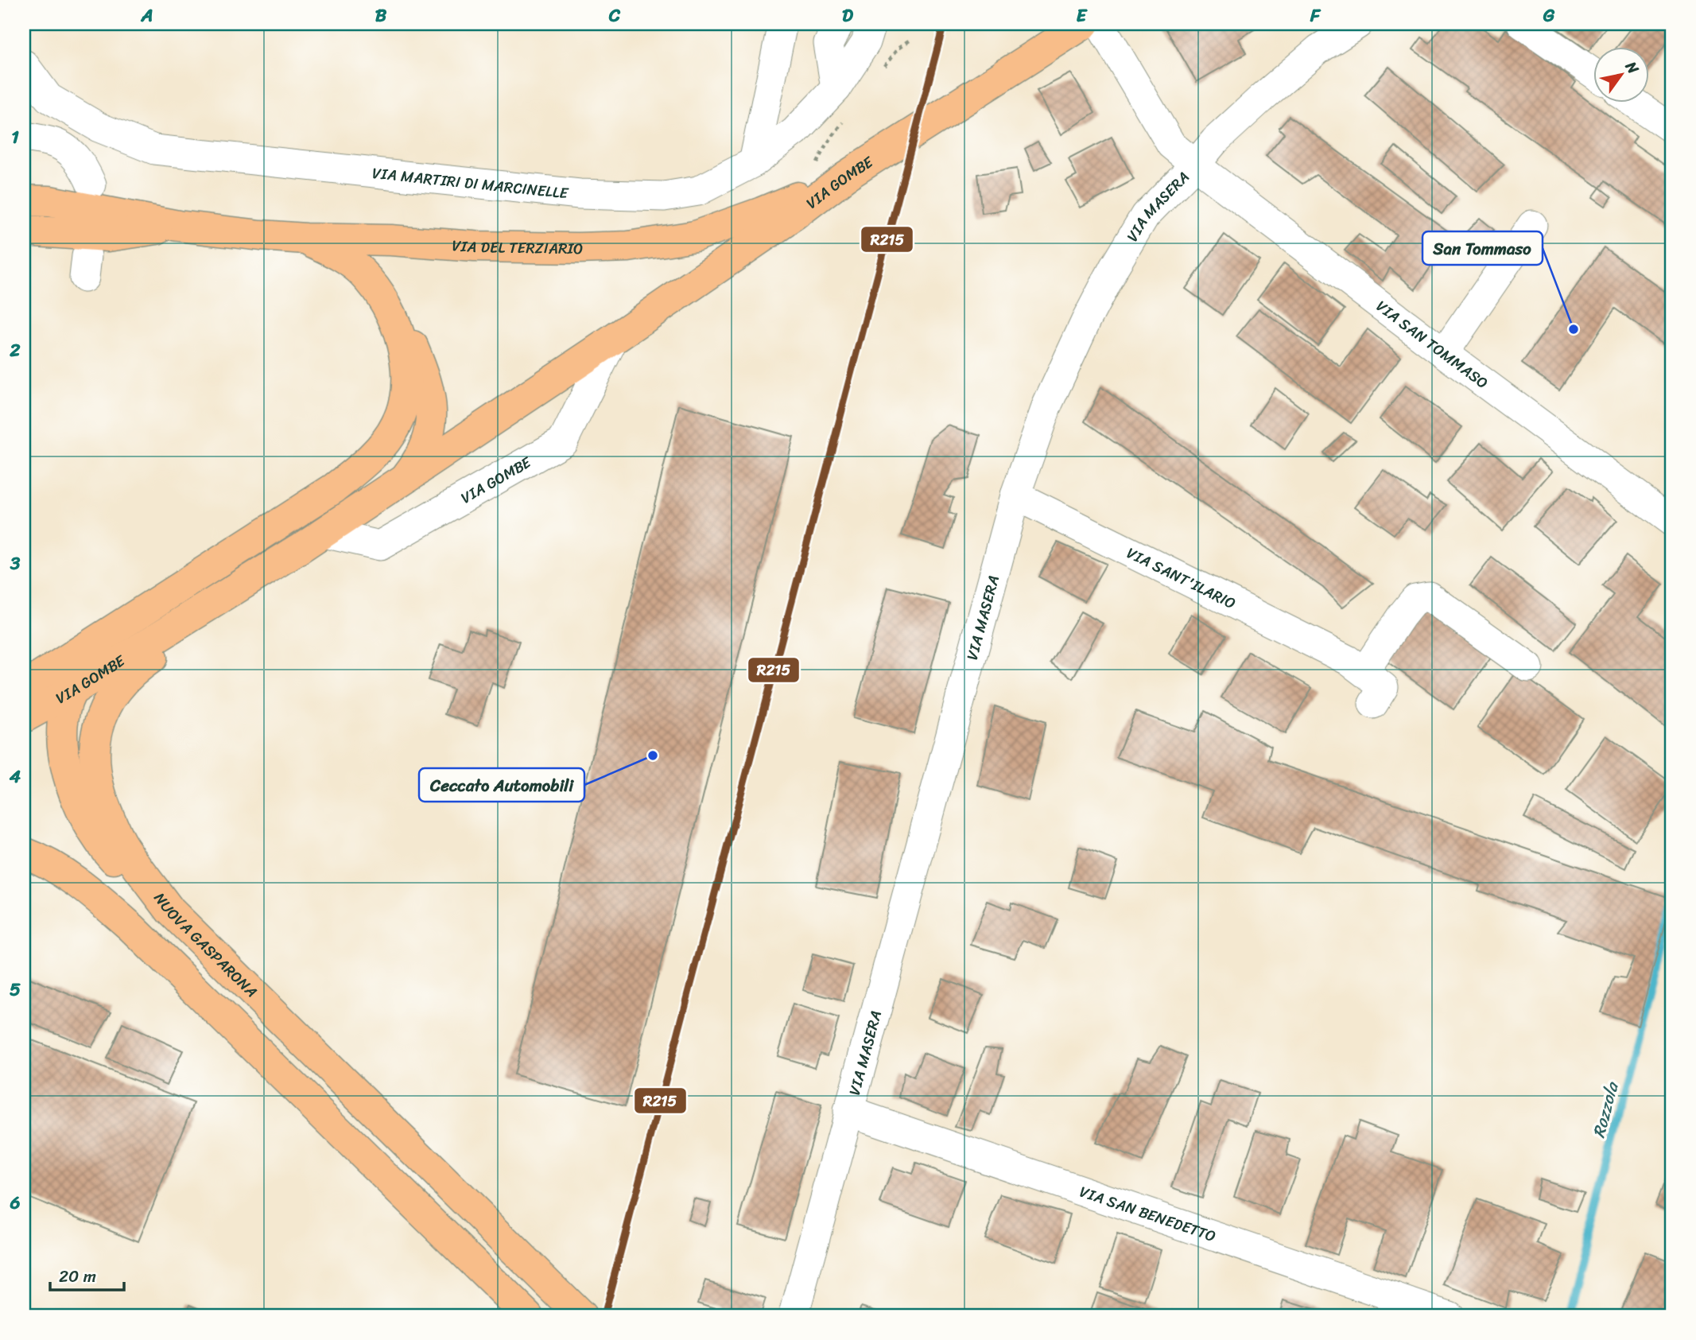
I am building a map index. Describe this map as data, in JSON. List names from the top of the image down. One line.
{"streets":{"main road":["VIA GOMBE","VIA DEL TERZIARIO","NUOVA GASPARONA"],"street":["VIA MARTIRI DI MARCINELLE","VIA MASERA","VIA SAN TOMMASO","VIA SANT'ILARIO","VIA SAN BENEDETTO"]},"crossings":[["VIA GOMBE","VIA DEL TERZIARIO"],["VIA GOMBE","NUOVA GASPARONA"],["VIA MASERA","VIA SAN TOMMASO"],["VIA MASERA","VIA SANT'ILARIO"],["VIA MASERA","VIA SAN BENEDETTO"]],"water":["Rozzola"],"places":["San Tommaso","Ceccato Automobili"],"lines":["transit line R215"],"scale_bar":"20 m","north":"top right","grid":{"columns":["A","B","C","D","E","F","G"],"rows":["1","2","3","4","5","6"]}}
